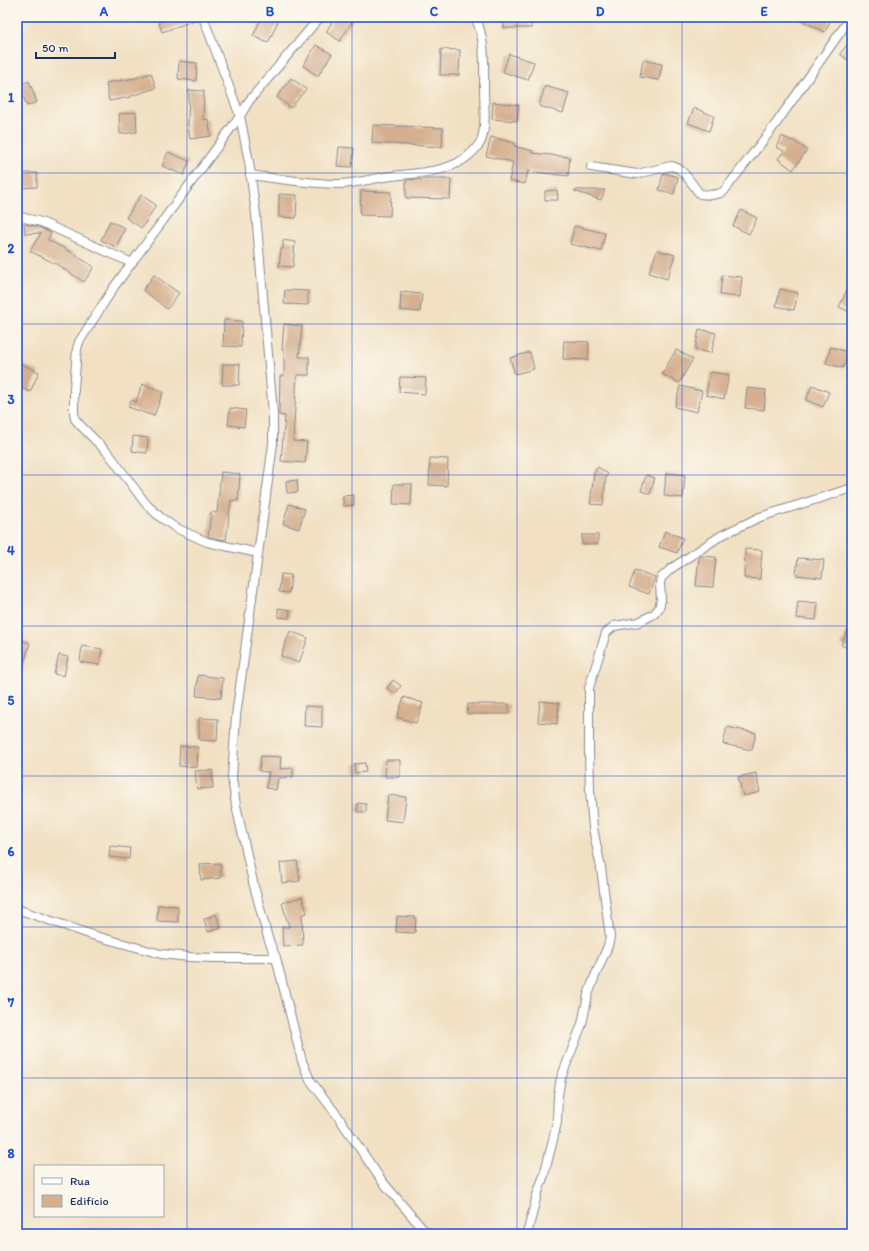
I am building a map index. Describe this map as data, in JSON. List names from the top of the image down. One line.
{"legend":["Rua","Edifício"],"scale_bar":"50 m","grid":{"columns":["A","B","C","D","E"],"rows":["1","2","3","4","5","6","7","8"]}}
